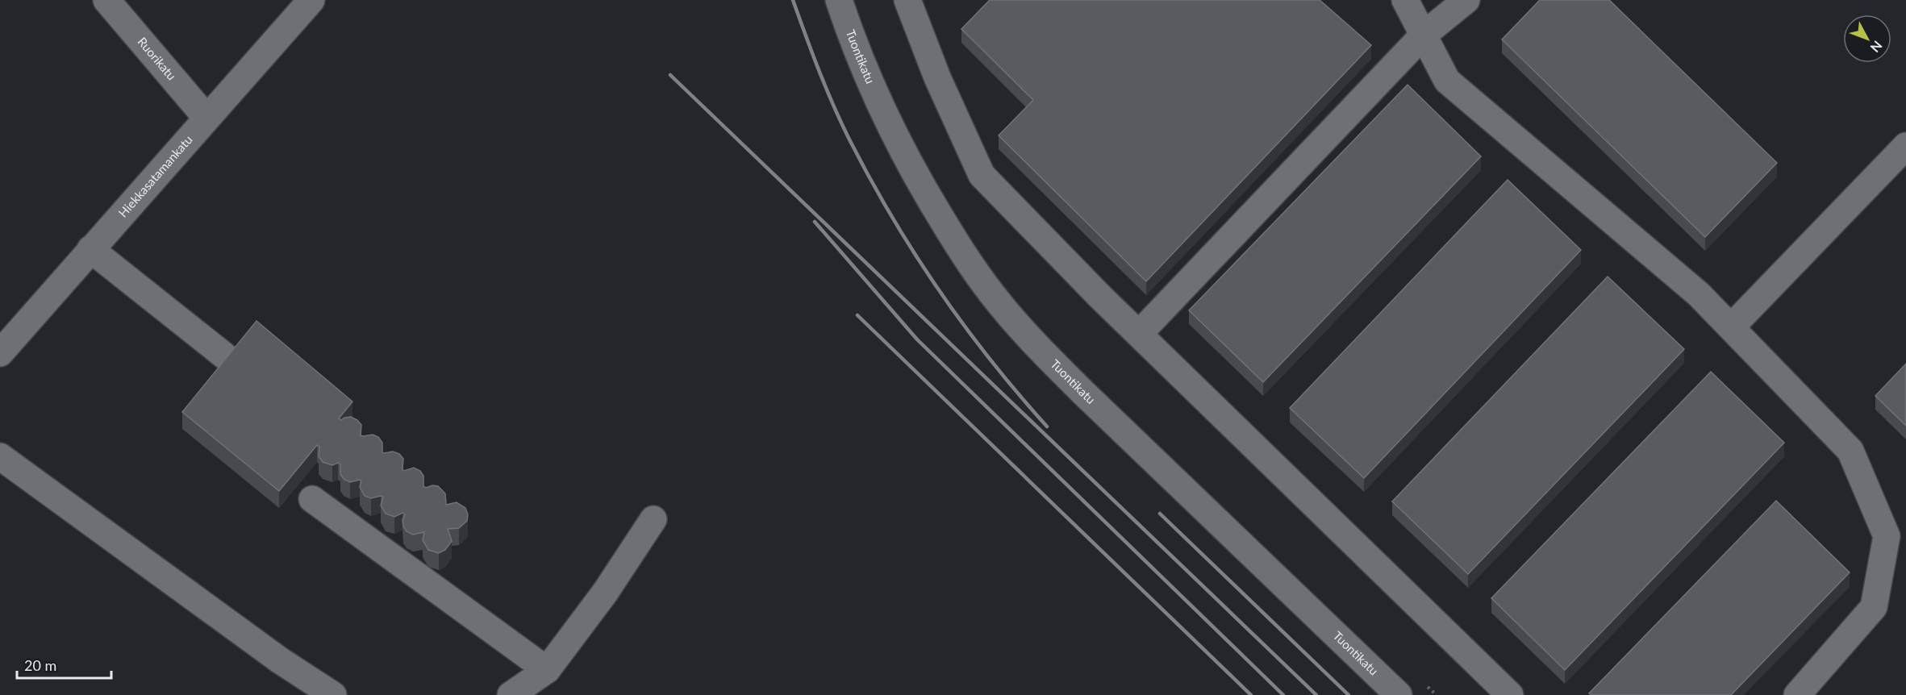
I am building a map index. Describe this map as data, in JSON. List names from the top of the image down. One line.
{"streets":{"street":["Tuontikatu","Ruorikatu","Hiekkasatamankatu"]},"crossings":[["Ruorikatu","Hiekkasatamankatu"]],"scale_bar":"20 m","north":"bottom right"}
